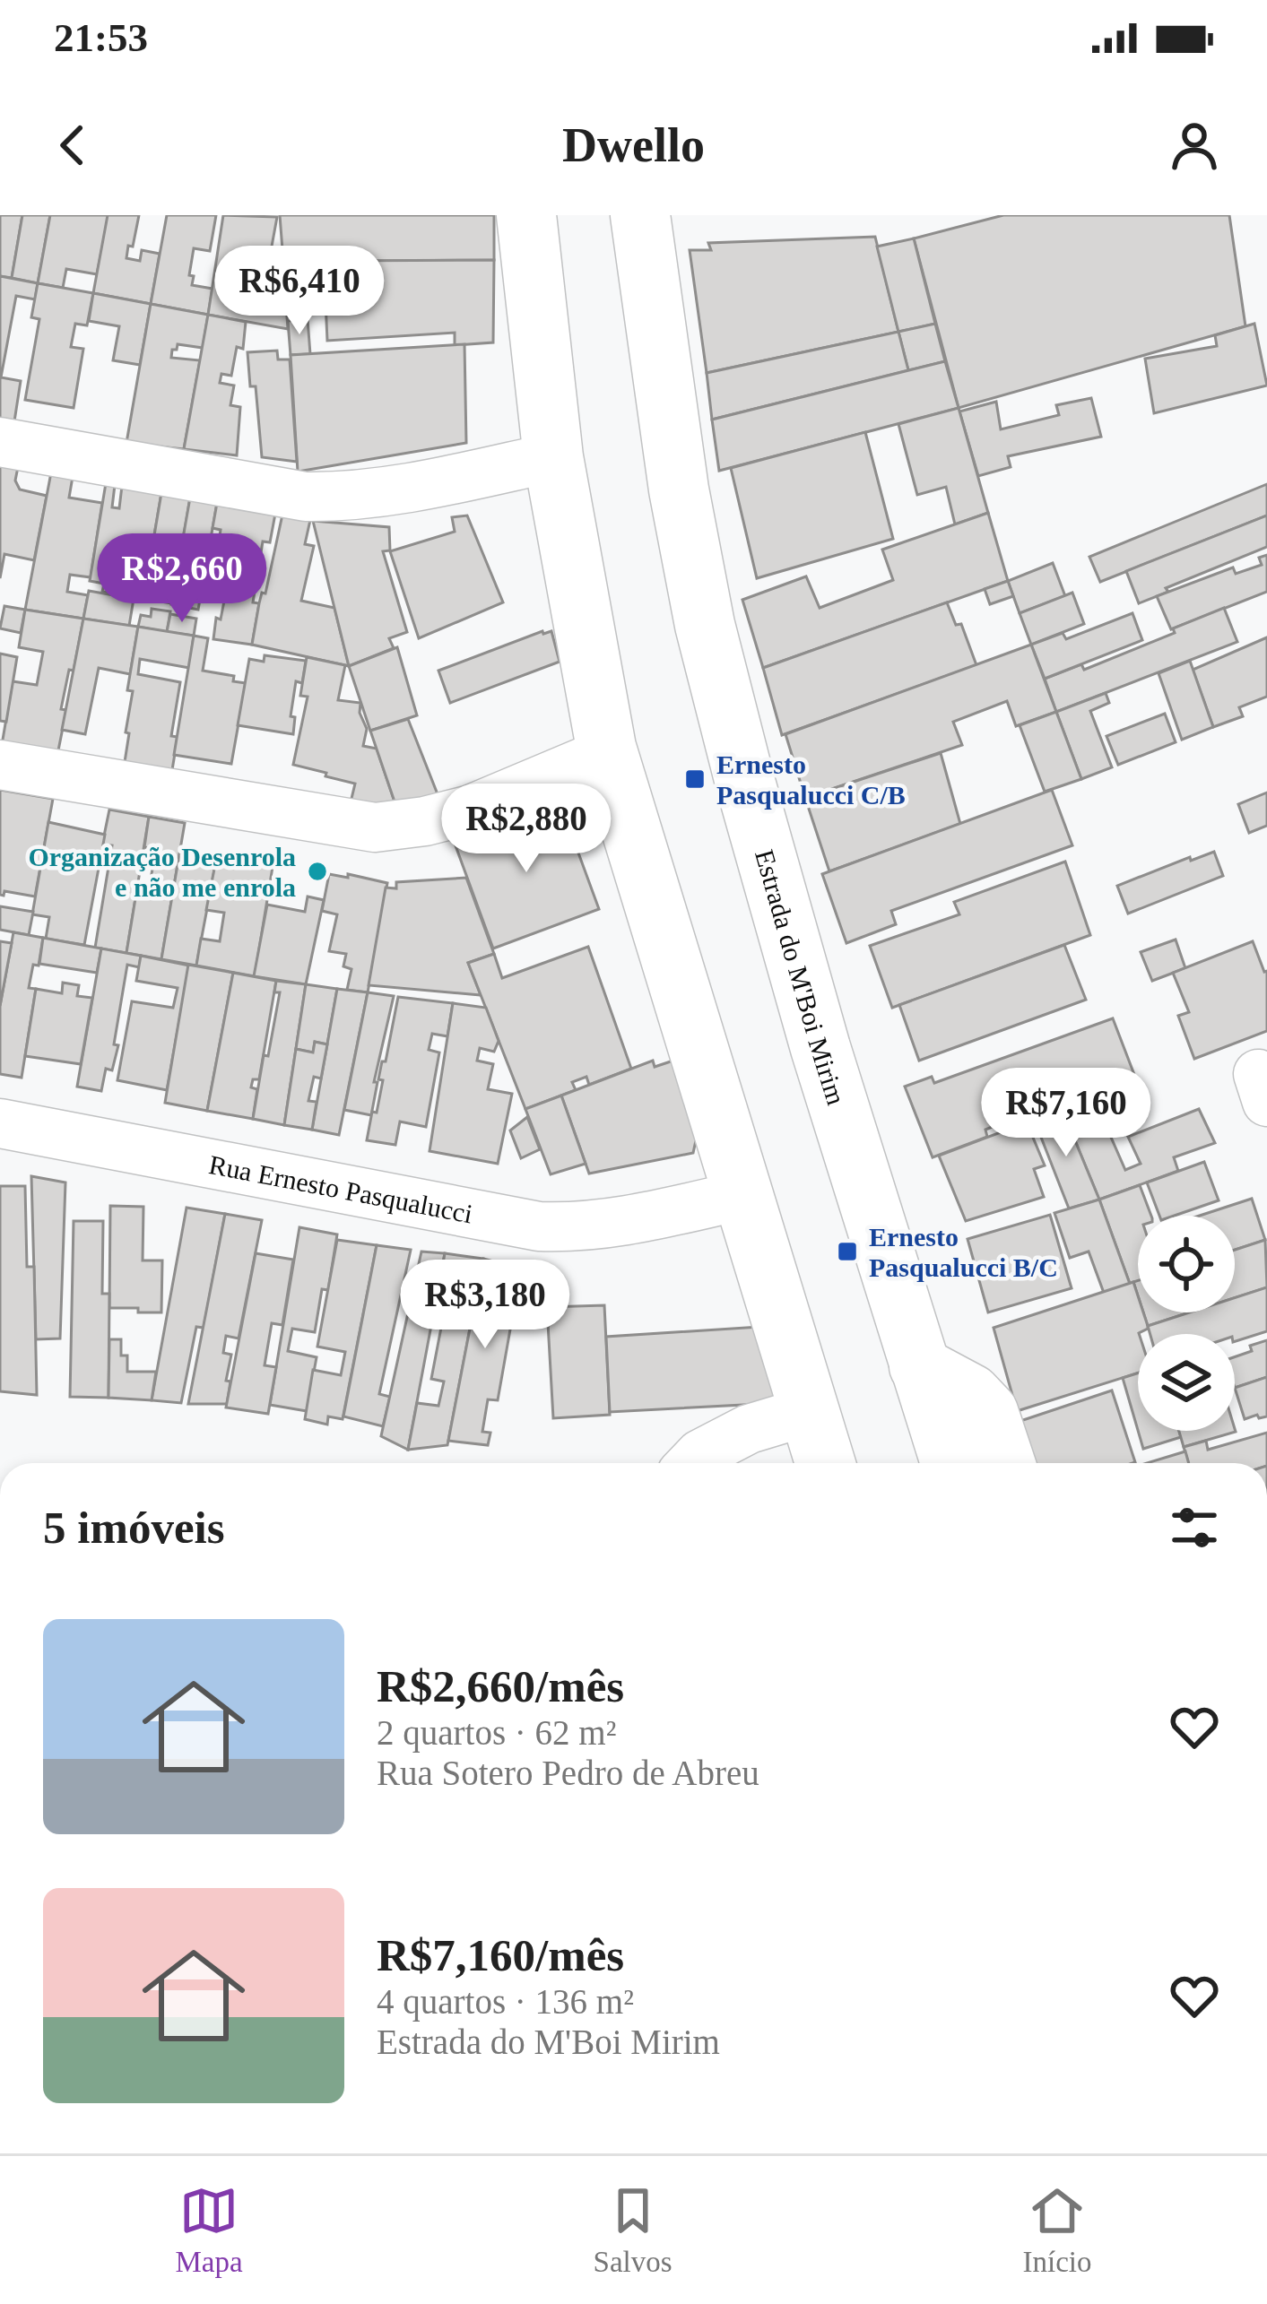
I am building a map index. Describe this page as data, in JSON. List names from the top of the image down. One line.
{"streets":{"main road":["Estrada do M'Boi Mirim"],"street":["Rua Ernesto Pasqualucci"]},"places":{"transit":["Ernesto Pasqualucci C/B","Ernesto Pasqualucci B/C"],"other":["Organização Desenrola e não me enrola"]},"page":{"status":"21:53","header":"Dwello","price":["R$6,410","R$2,660","R$2,880","R$7,160","R$3,180"],"heading":"5 imóveis","list":[{"name":"R$2,660/mês","note":"2 quartos · 62 m² · Rua Sotero Pedro de Abreu"},{"name":"R$7,160/mês","note":"4 quartos · 136 m² · Estrada do M'Boi Mirim"}],"tabs":["Mapa","Salvos","Início"]}}
